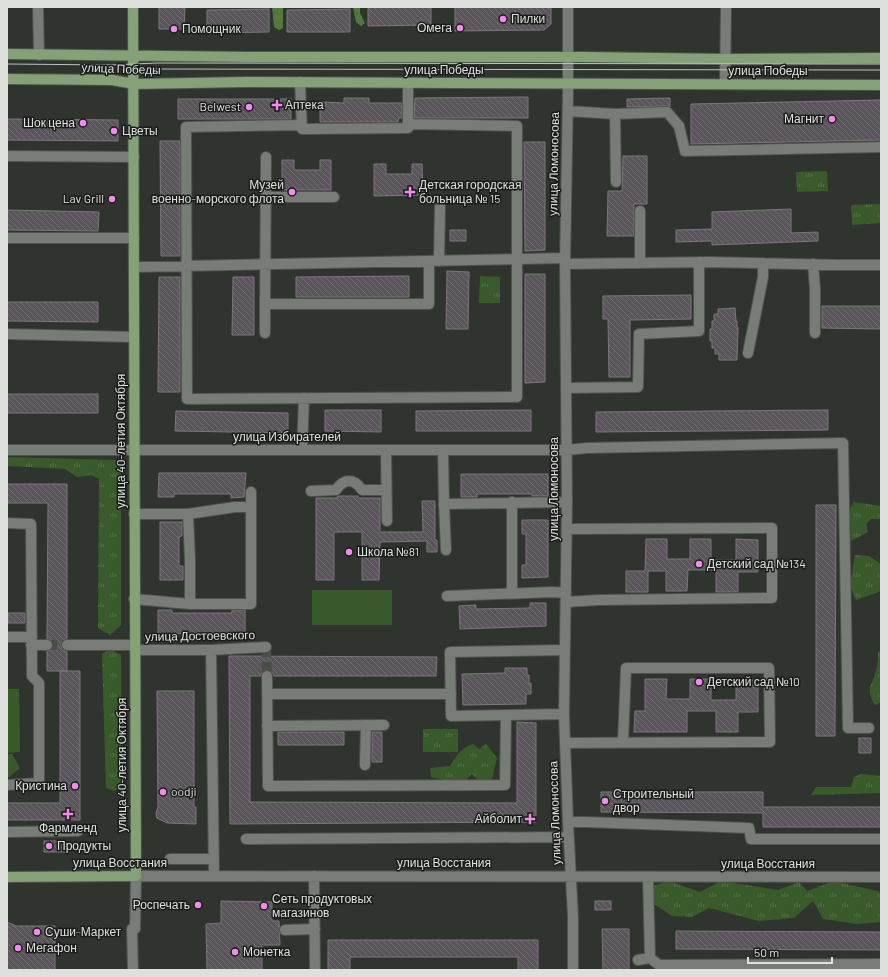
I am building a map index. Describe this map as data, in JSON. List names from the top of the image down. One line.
{"streets":{"main road":["улица Победы","улица 40-летия Октября","улица Восстания"],"street":["улица Ломоносова","улица Избирателей","улица Достоевского"]},"crossings":[["улица Победы","улица Ломоносова"],["улица Победы","улица 40-летия Октября"],["улица Ломоносова","улица Избирателей"],["улица Ломоносова","улица Восстания"],["улица Избирателей","улица 40-летия Октября"],["улица 40-летия Октября","улица Достоевского"],["улица 40-летия Октября","улица Восстания"]],"places":{"other":["Пилки","Омега","Помощник","Belwest","Магнит","Шок цена","Цветы","Музей военно-морского флота","Lav Grill","Школа №81","Детский сад №134","Детский сад №10","Кристина","oodji","Строительный двор","Продукты","Роспечать","Сеть продуктовых магазинов","Суши-Маркет","Мегафон","Монетка"],"health":["Аптека","Детская городская больница № 15","Фармленд","Айболит"]},"scale_bar":"50 m"}
